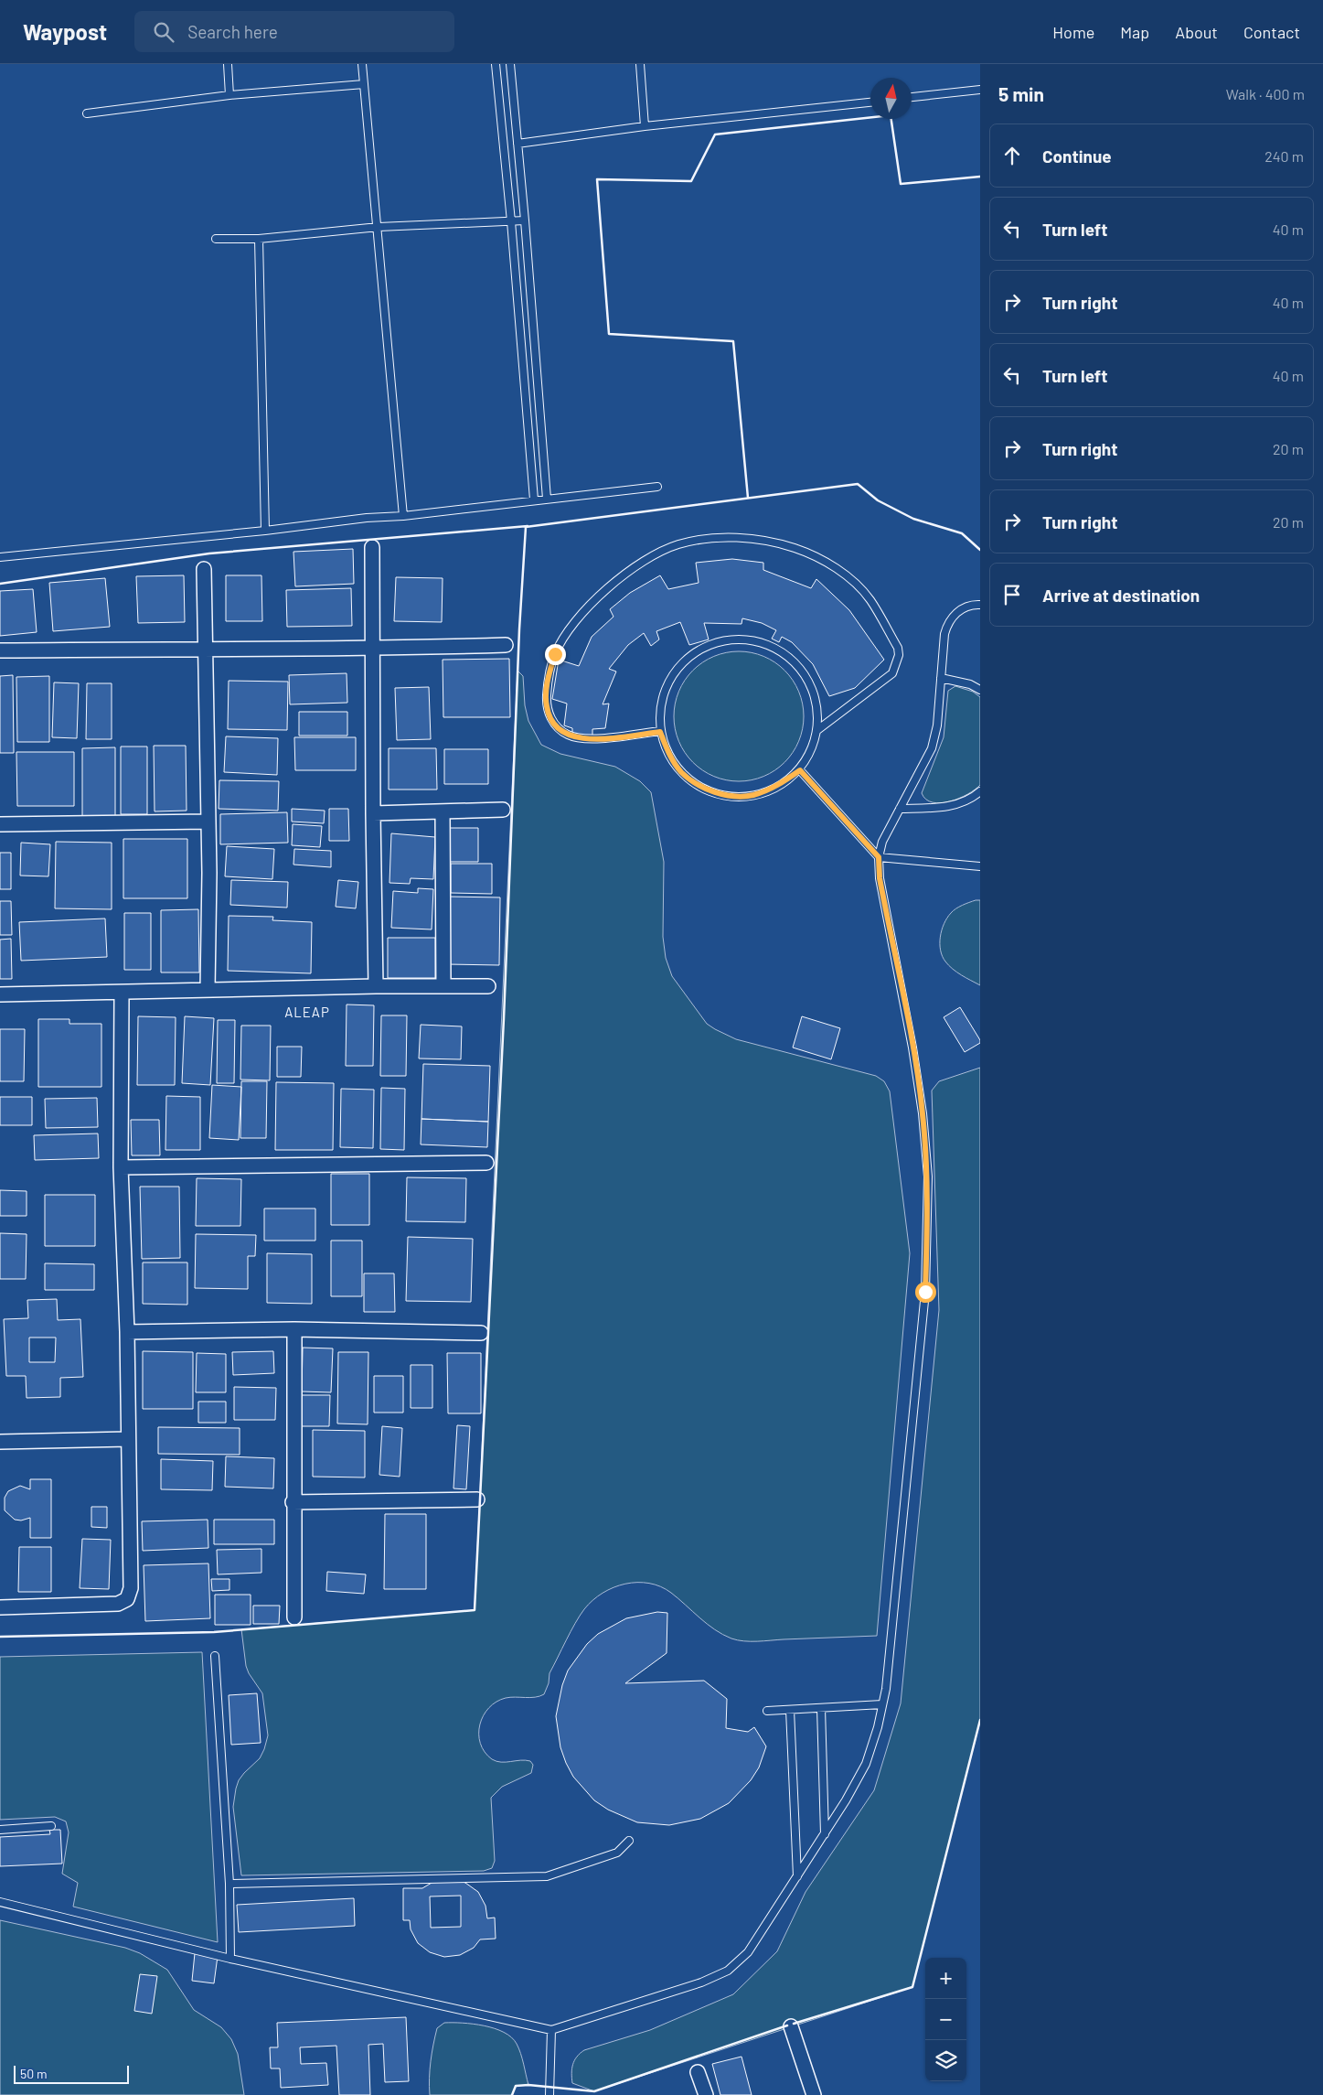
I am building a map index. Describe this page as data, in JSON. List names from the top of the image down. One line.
{"districts":["ALEAP"],"scale_bar":"50 m","north":"top","page":{"header":"Waypost","search":"Search here","nav":["Home","Map","About","Contact"],"heading":["5 min","Walk · 400 m"],"list":[["Continue","240 m"],["Turn left","40 m"],["Turn right","40 m"],["Turn left","40 m"],["Turn right","20 m"],["Turn right","20 m"],"Arrive at destination"],"map_buttons":["+","−"],"scale":"50 m"}}
